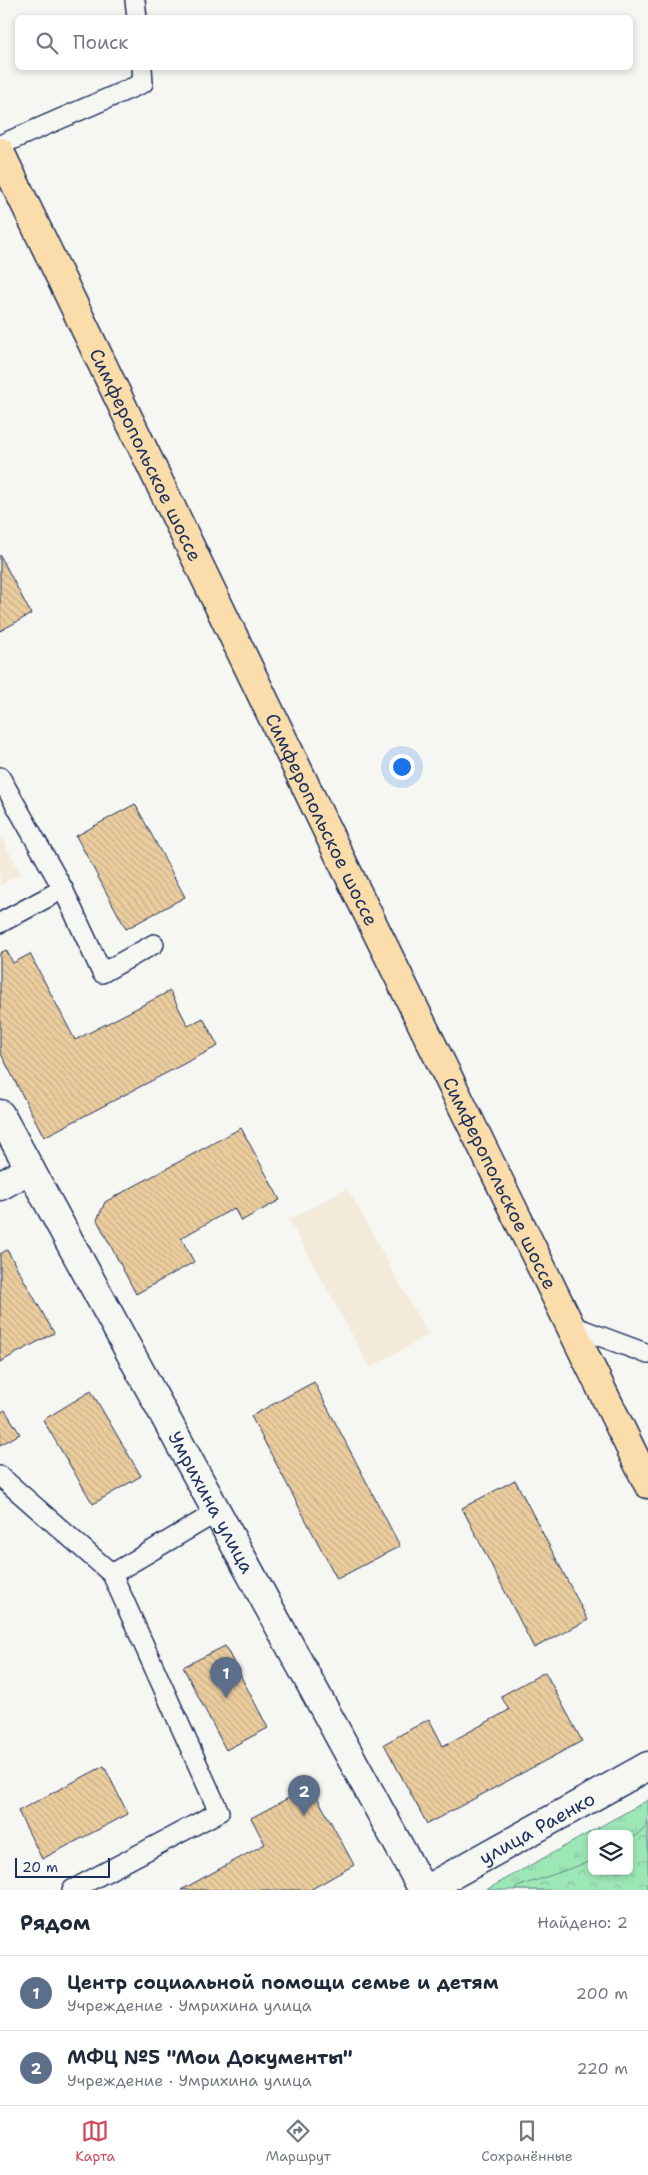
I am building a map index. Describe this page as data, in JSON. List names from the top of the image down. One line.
{"streets":{"main road":["Симферопольское шоссе"],"street":["Умрихина улица","улица Раенко"]},"crossings":[["Умрихина улица","улица Раенко"]],"scale_bar":"20 m","page":{"search":"Поиск","pins":["1","2"],"scale":"20 m","heading":["Рядом","Найдено: 2"],"list":[{"mark":"1","name":"Центр социальной помощи семье и детям","note":"Учреждение · Умрихина улица","value":"200 m"},{"mark":"2","name":"МФЦ №5 \"Мои Документы\"","note":"Учреждение · Умрихина улица","value":"220 m"}],"nav":["Карта","Маршрут","Сохранённые"]}}
